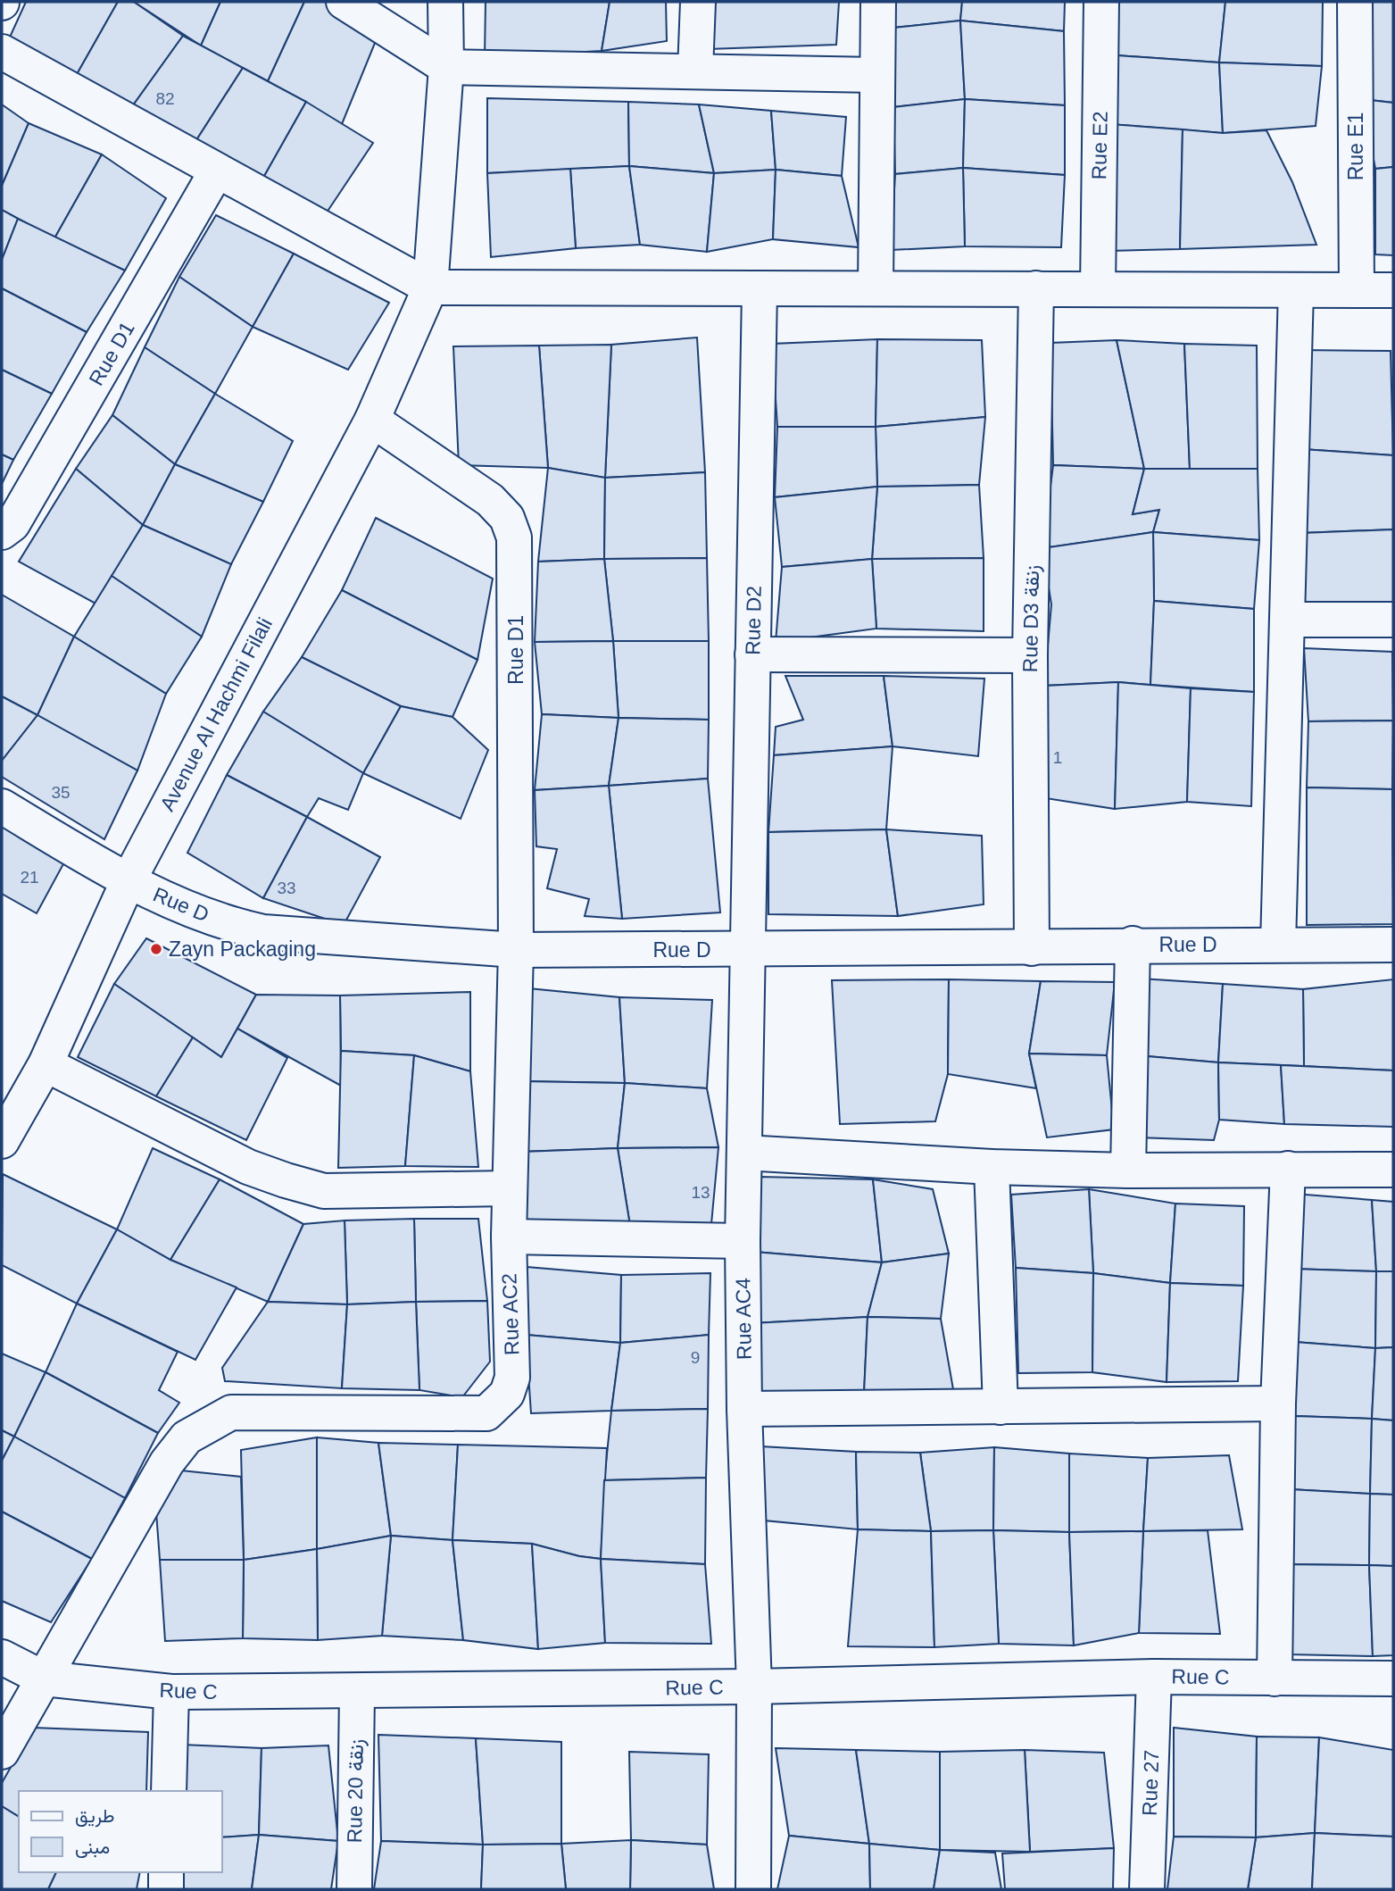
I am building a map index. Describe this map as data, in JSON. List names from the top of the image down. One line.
{"streets":{"street":["Rue E2","Rue E1","Rue D1","Rue D3 زنقة","Rue D2","Avenue Al Hachmi Filali","Rue D","Rue AC2","Rue AC4","Rue C","Rue 27","Rue 20 زنقة"]},"crossings":[["Rue D1","Avenue Al Hachmi Filali"],["Rue D1","Rue D"],["Rue D1","Rue AC2"],["Rue D3 زنقة","Rue D"],["Rue D2","Rue D"],["Rue D2","Rue AC4"],["Avenue Al Hachmi Filali","Rue D"],["Rue D","Rue AC2"],["Rue D","Rue AC4"],["Rue AC2","Rue C"],["Rue AC4","Rue C"],["Rue C","Rue 27"],["Rue C","Rue 20 زنقة"]],"places":["Zayn Packaging"],"house_numbers":["82","1","35","21","33","13","9"],"legend":["طريق","مبنى"]}
